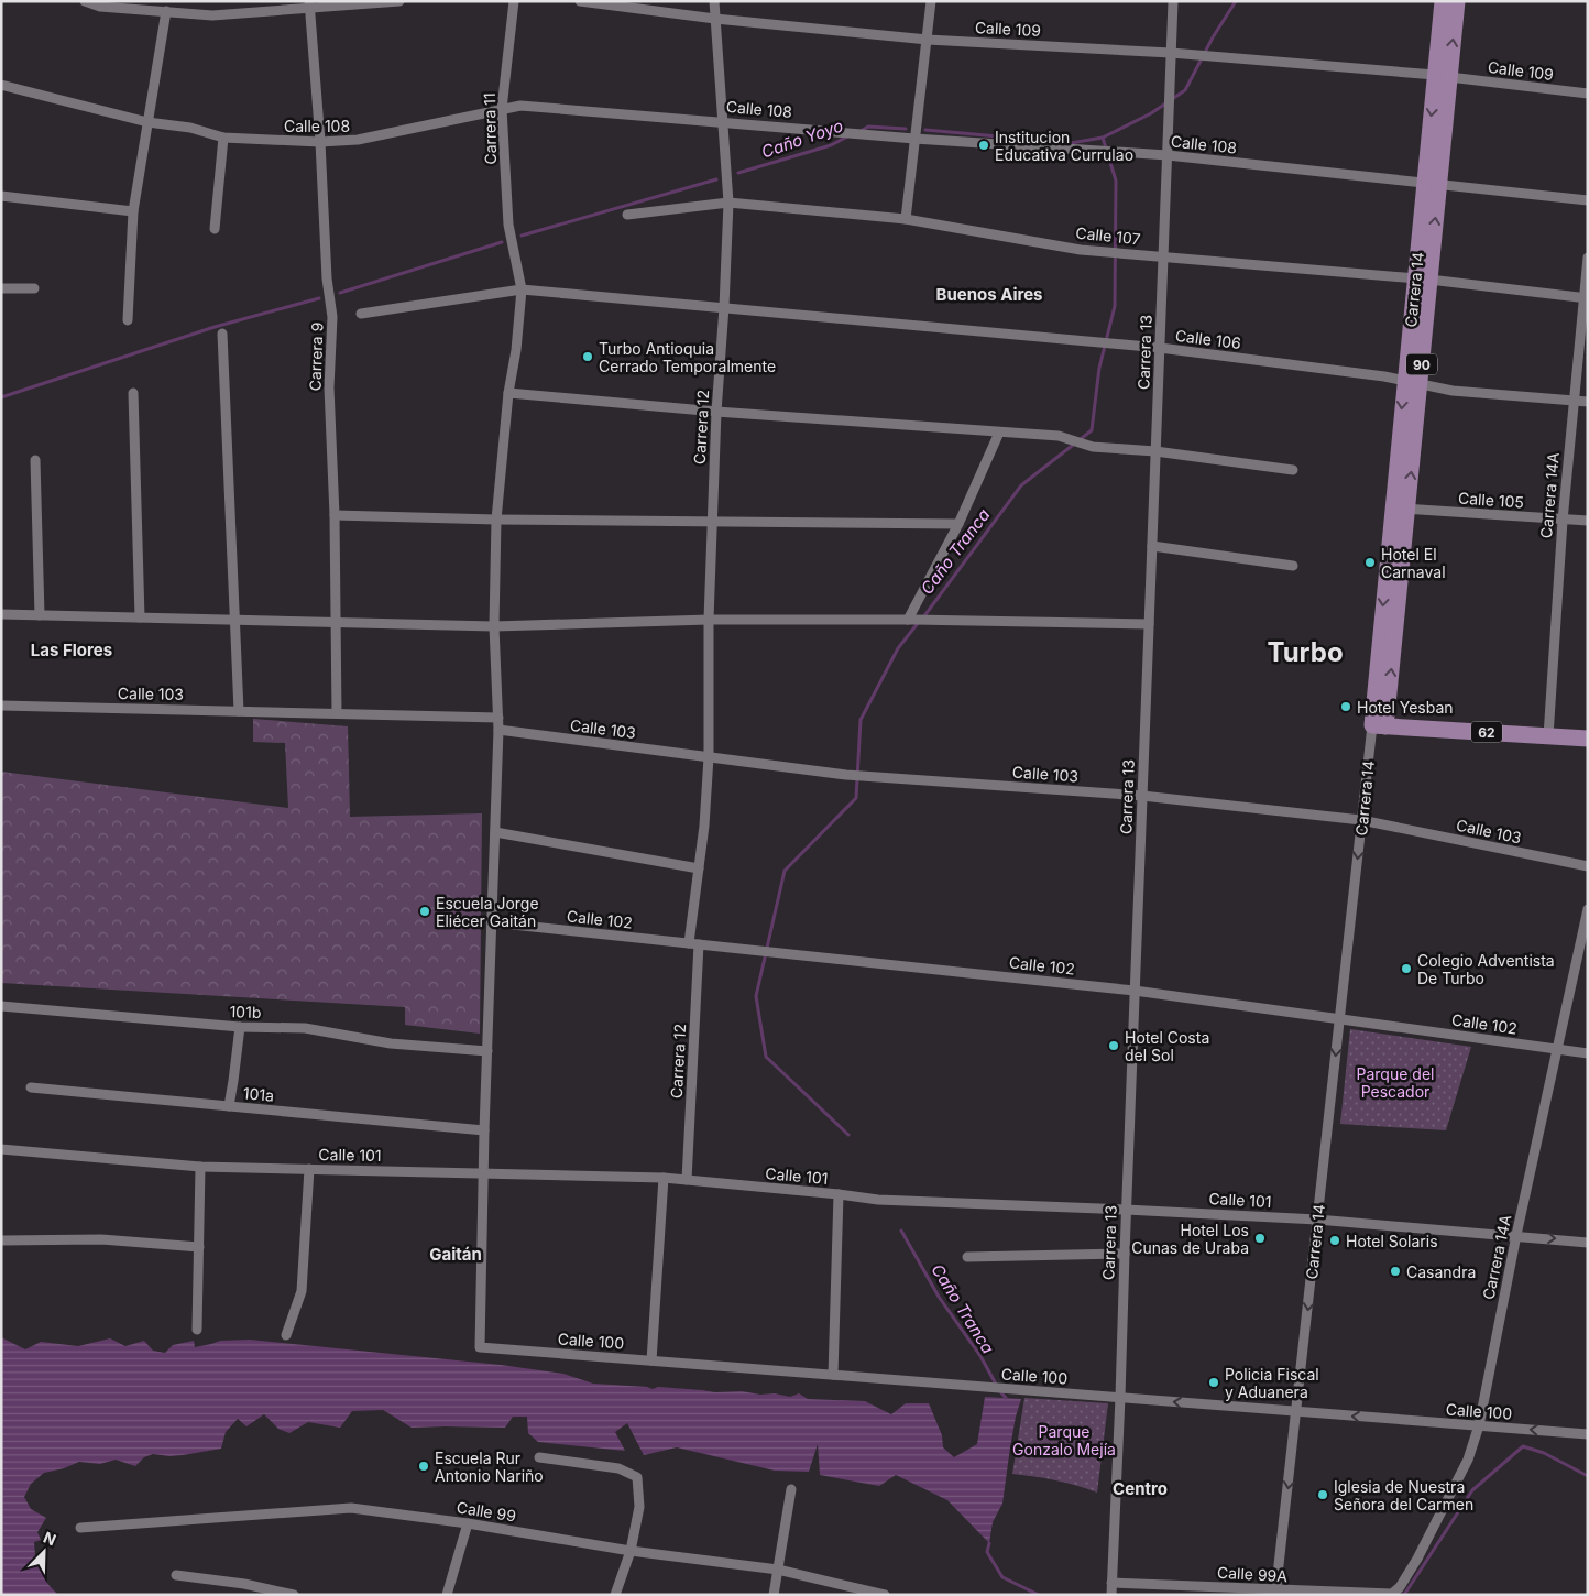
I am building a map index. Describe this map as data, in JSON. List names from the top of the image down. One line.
{"streets":{"main road":["Carrera 14","90","62"],"street":["Calle 109","Calle 108","Carrera 11","Calle 107","Calle 106","Carrera 13","Carrera 9","Carrera 12","Carrera 14A","Calle 105","Calle 103","Calle 102","101b","101a","Calle 101","Calle 100","Calle 99","Calle 99A"]},"crossings":[["Calle 109","Carrera 14"],["Calle 109","Carrera 13"],["Calle 108","Carrera 11"],["Calle 108","Carrera 14"],["Calle 108","Carrera 13"],["Calle 108","Carrera 9"],["Calle 108","Carrera 12"],["Carrera 11","Calle 106"],["Carrera 11","Calle 103"],["Carrera 11","Calle 102"],["Carrera 11","101b"],["Carrera 11","101a"],["Carrera 11","Calle 101"],["Carrera 11","Calle 100"],["Calle 107","Carrera 14"],["Calle 107","Carrera 13"],["Calle 107","Carrera 12"],["Calle 107","Carrera 14A"],["Carrera 14","Calle 106"],["Carrera 14","Calle 105"],["Carrera 14","Calle 103"],["Carrera 14","62"],["Carrera 14","Calle 102"],["Carrera 14","Calle 101"],["Carrera 14","Calle 100"],["Carrera 14","Calle 99A"],["Calle 106","Carrera 13"],["Calle 106","Carrera 12"],["Calle 106","Carrera 14A"],["Carrera 13","Calle 103"],["Carrera 13","Calle 102"],["Carrera 13","Calle 101"],["Carrera 13","Calle 100"],["Carrera 13","Calle 99A"],["Carrera 9","Calle 103"],["Carrera 12","Calle 103"],["Carrera 12","Calle 102"],["Carrera 12","Calle 101"],["Carrera 14A","Calle 105"],["Carrera 14A","62"],["Carrera 14A","Calle 102"],["Carrera 14A","Calle 101"],["Carrera 14A","Calle 100"],["Carrera 14A","Calle 99A"]],"one_way":["Carrera 14","Calle 100"],"districts":["Buenos Aires","Las Flores","Turbo","Gaitán","Centro"],"water":["Caño Yoyo","Caño Tranca"],"parks":["Parque del Pescador","Parque Gonzalo Mejía"],"places":["Institucion Educativa Currulao","Turbo Antioquia Cerrado Temporalmente","Hotel El Carnaval","Hotel Yesban","Escuela Jorge Eliécer Gaitán","Colegio Adventista De Turbo","Hotel Costa del Sol","Hotel Los Cunas de Uraba","Hotel Solaris","Casandra","Policia Fiscal y Aduanera","Escuela Rur Antonio Nariño","Iglesia de Nuestra Señora del Carmen"],"north":"top right"}
